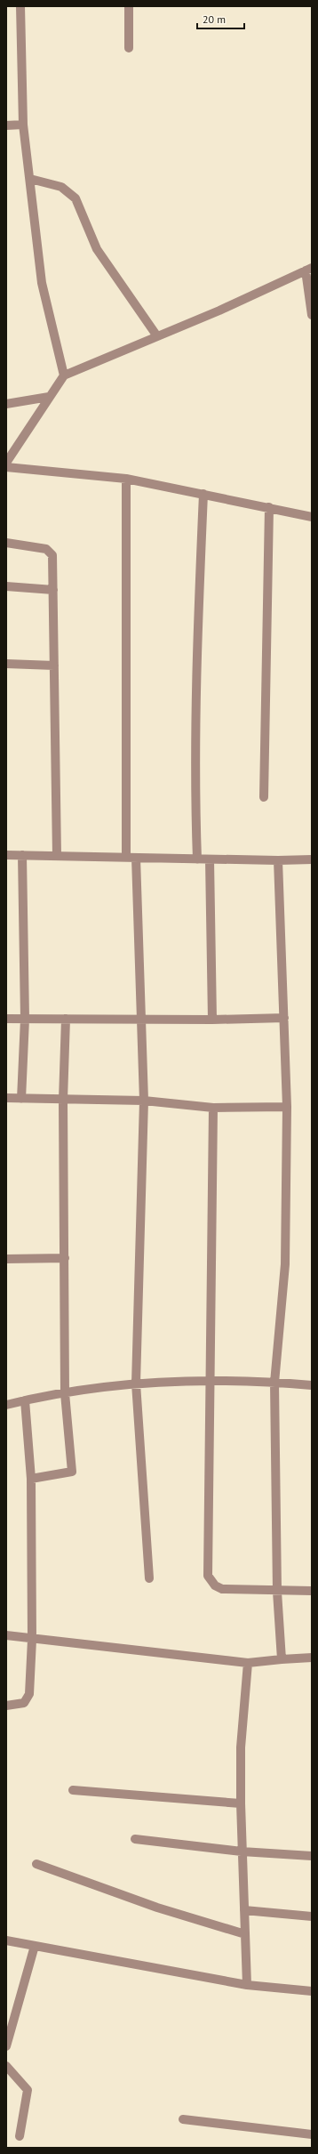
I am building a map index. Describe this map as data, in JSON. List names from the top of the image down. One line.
{"scale_bar":"20 m"}
